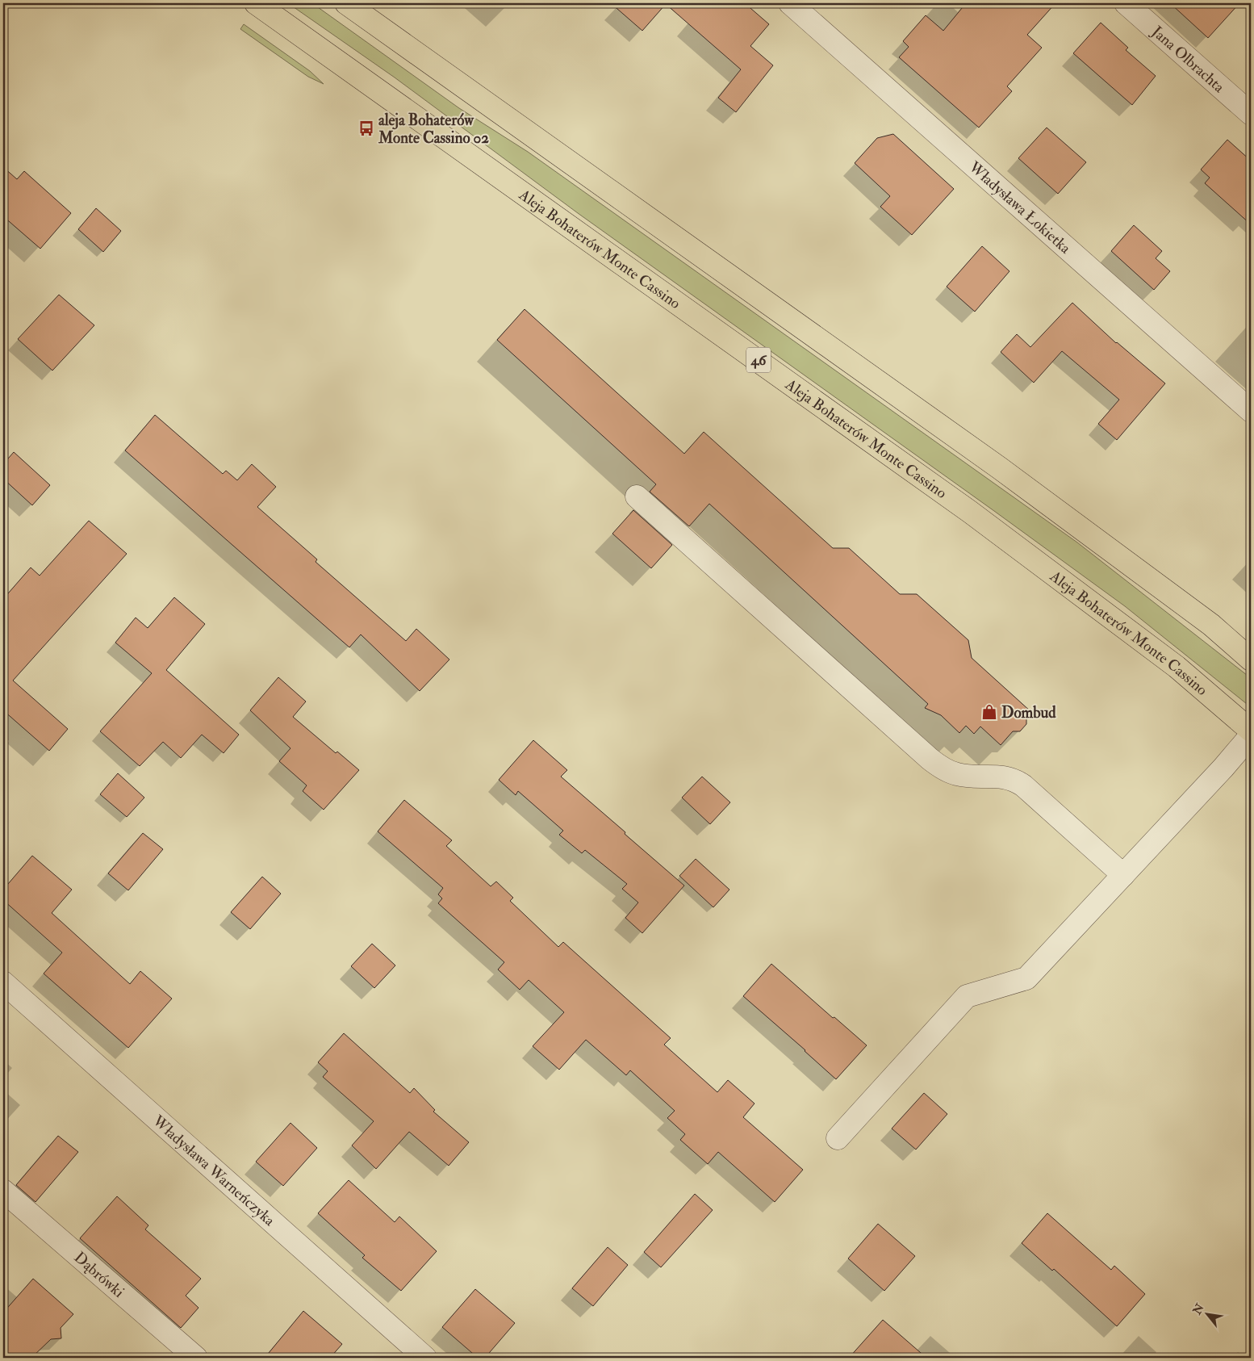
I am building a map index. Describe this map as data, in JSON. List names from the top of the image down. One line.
{"streets":{"main road":["Aleja Bohaterów Monte Cassino","46"],"street":["Jana Olbrachta","Władysława Łokietka","Władysława Warneńczyka","Dąbrówki"]},"places":{"bus stop":["aleja Bohaterów Monte Cassino 02"],"shop":["Dombud"]},"north":"top left"}
